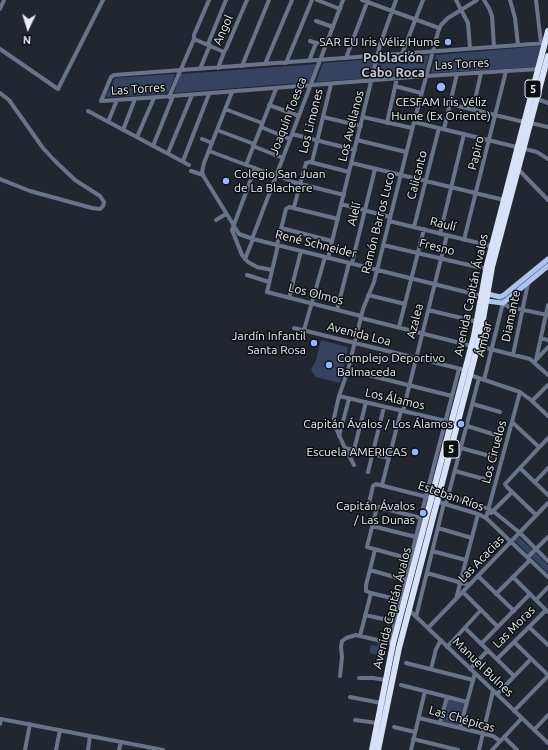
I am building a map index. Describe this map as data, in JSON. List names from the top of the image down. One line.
{"streets":{"highway":["5","Avenida Capitán Ávalos"],"street":["Angol","Las Torres","Joaquín Toesca","Los Limones","Los Avellanos","Papiro","Calicanto","Alelí","Ramón Barros Luco","Raulí","René Schneider","Fresno","Los Olmos","Diamante","Azalea","Avenida Loa","Ámbar","Los Álamos","Los Ciruelos","Esteban Ríos","Las Acacias","Las Moras","Manuel Bulnes","Las Chépicas"]},"crossings":[["Angol","Las Torres"],["Las Torres","Joaquín Toesca"],["Las Torres","Los Limones"],["Las Torres","Los Avellanos"],["Las Torres","Papiro"],["Las Torres","Ramón Barros Luco"],["Las Torres","Avenida Capitán Ávalos"],["Joaquín Toesca","René Schneider"],["Los Avellanos","Raulí"],["Los Avellanos","René Schneider"],["Los Avellanos","Los Olmos"],["Los Avellanos","Avenida Loa"],["Papiro","Raulí"],["Calicanto","Raulí"],["Alelí","Raulí"],["Alelí","René Schneider"],["Alelí","Los Olmos"],["Ramón Barros Luco","Raulí"],["Ramón Barros Luco","René Schneider"],["Ramón Barros Luco","Fresno"],["Ramón Barros Luco","Los Olmos"],["Ramón Barros Luco","Avenida Loa"],["Ramón Barros Luco","Los Álamos"],["Raulí","Avenida Capitán Ávalos"],["Raulí","Azalea"],["René Schneider","Avenida Capitán Ávalos"],["René Schneider","Azalea"],["Fresno","Avenida Capitán Ávalos"],["Fresno","Azalea"],["Los Olmos","Avenida Capitán Ávalos"],["Los Olmos","Diamante"],["Los Olmos","Azalea"],["Los Olmos","Ámbar"],["Avenida Capitán Ávalos","Avenida Loa"],["Avenida Capitán Ávalos","Ámbar"],["Avenida Capitán Ávalos","Los Álamos"],["Avenida Capitán Ávalos","Esteban Ríos"],["Avenida Capitán Ávalos","Manuel Bulnes"],["Azalea","Avenida Loa"],["Azalea","Los Álamos"],["Azalea","Esteban Ríos"],["Los Ciruelos","Esteban Ríos"],["Esteban Ríos","Las Acacias"],["Las Acacias","Manuel Bulnes"]],"districts":["Población Cabo Roca"],"places":["SAR EU Iris Véliz Hume","CESFAM Iris Véliz Hume (Ex Oriente)","Colegio San Juan de La Blachere","Jardín Infantil Santa Rosa","Complejo Deportivo Balmaceda","Capitán Ávalos / Los Álamos","Escuela AMERICAS","Capitán Ávalos / Las Dunas"],"north":"bottom"}
